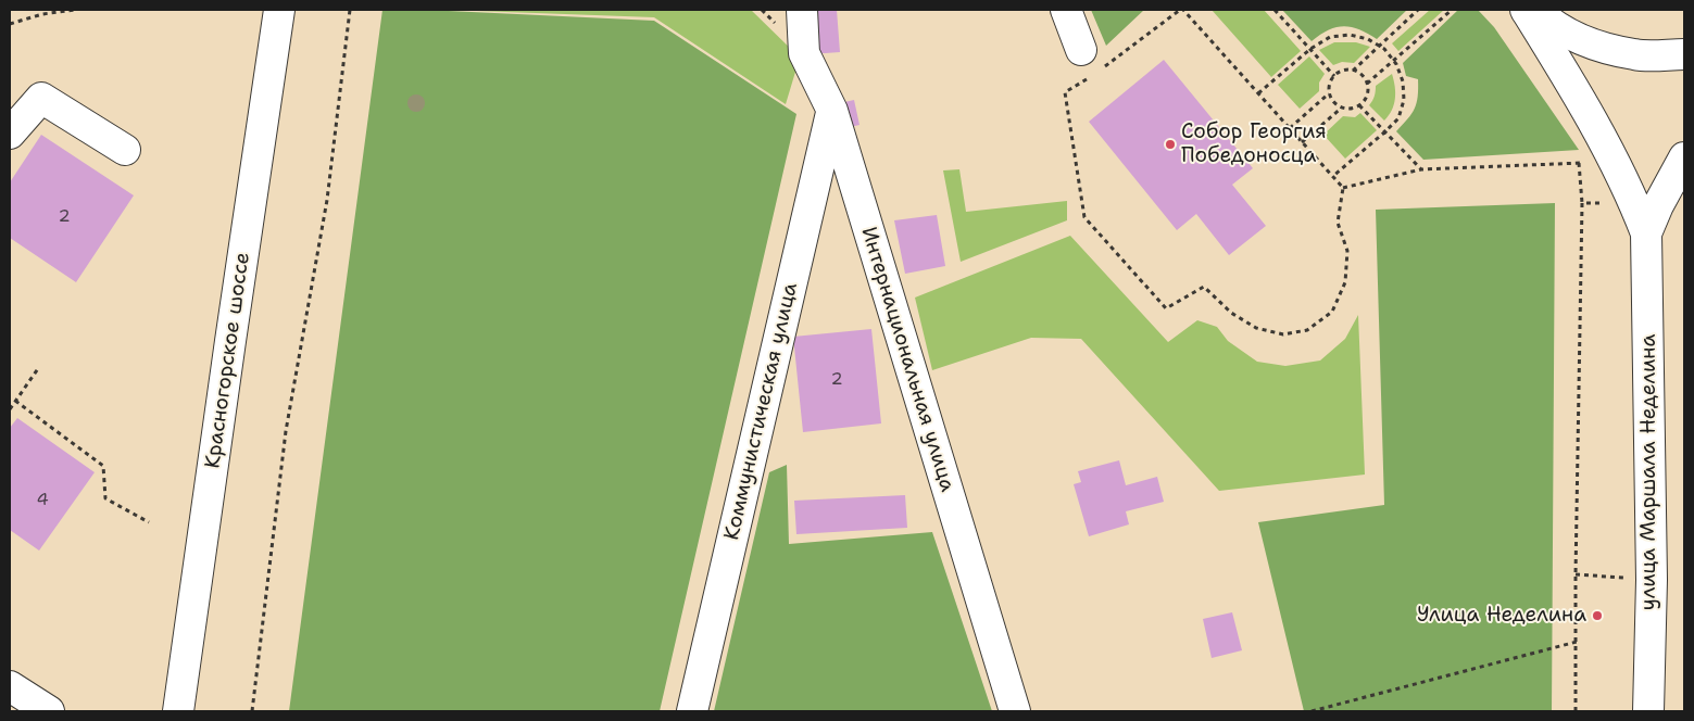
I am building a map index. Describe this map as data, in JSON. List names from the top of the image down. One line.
{"streets":{"street":["Интернациональная улица","Красногорское шоссе","Коммунистическая улица","улица Маршала Неделина"]},"crossings":[["Интернациональная улица","Коммунистическая улица"]],"places":["Собор Георгия Победоносца","Улица Неделина"],"house_numbers":["2","2","4"]}
